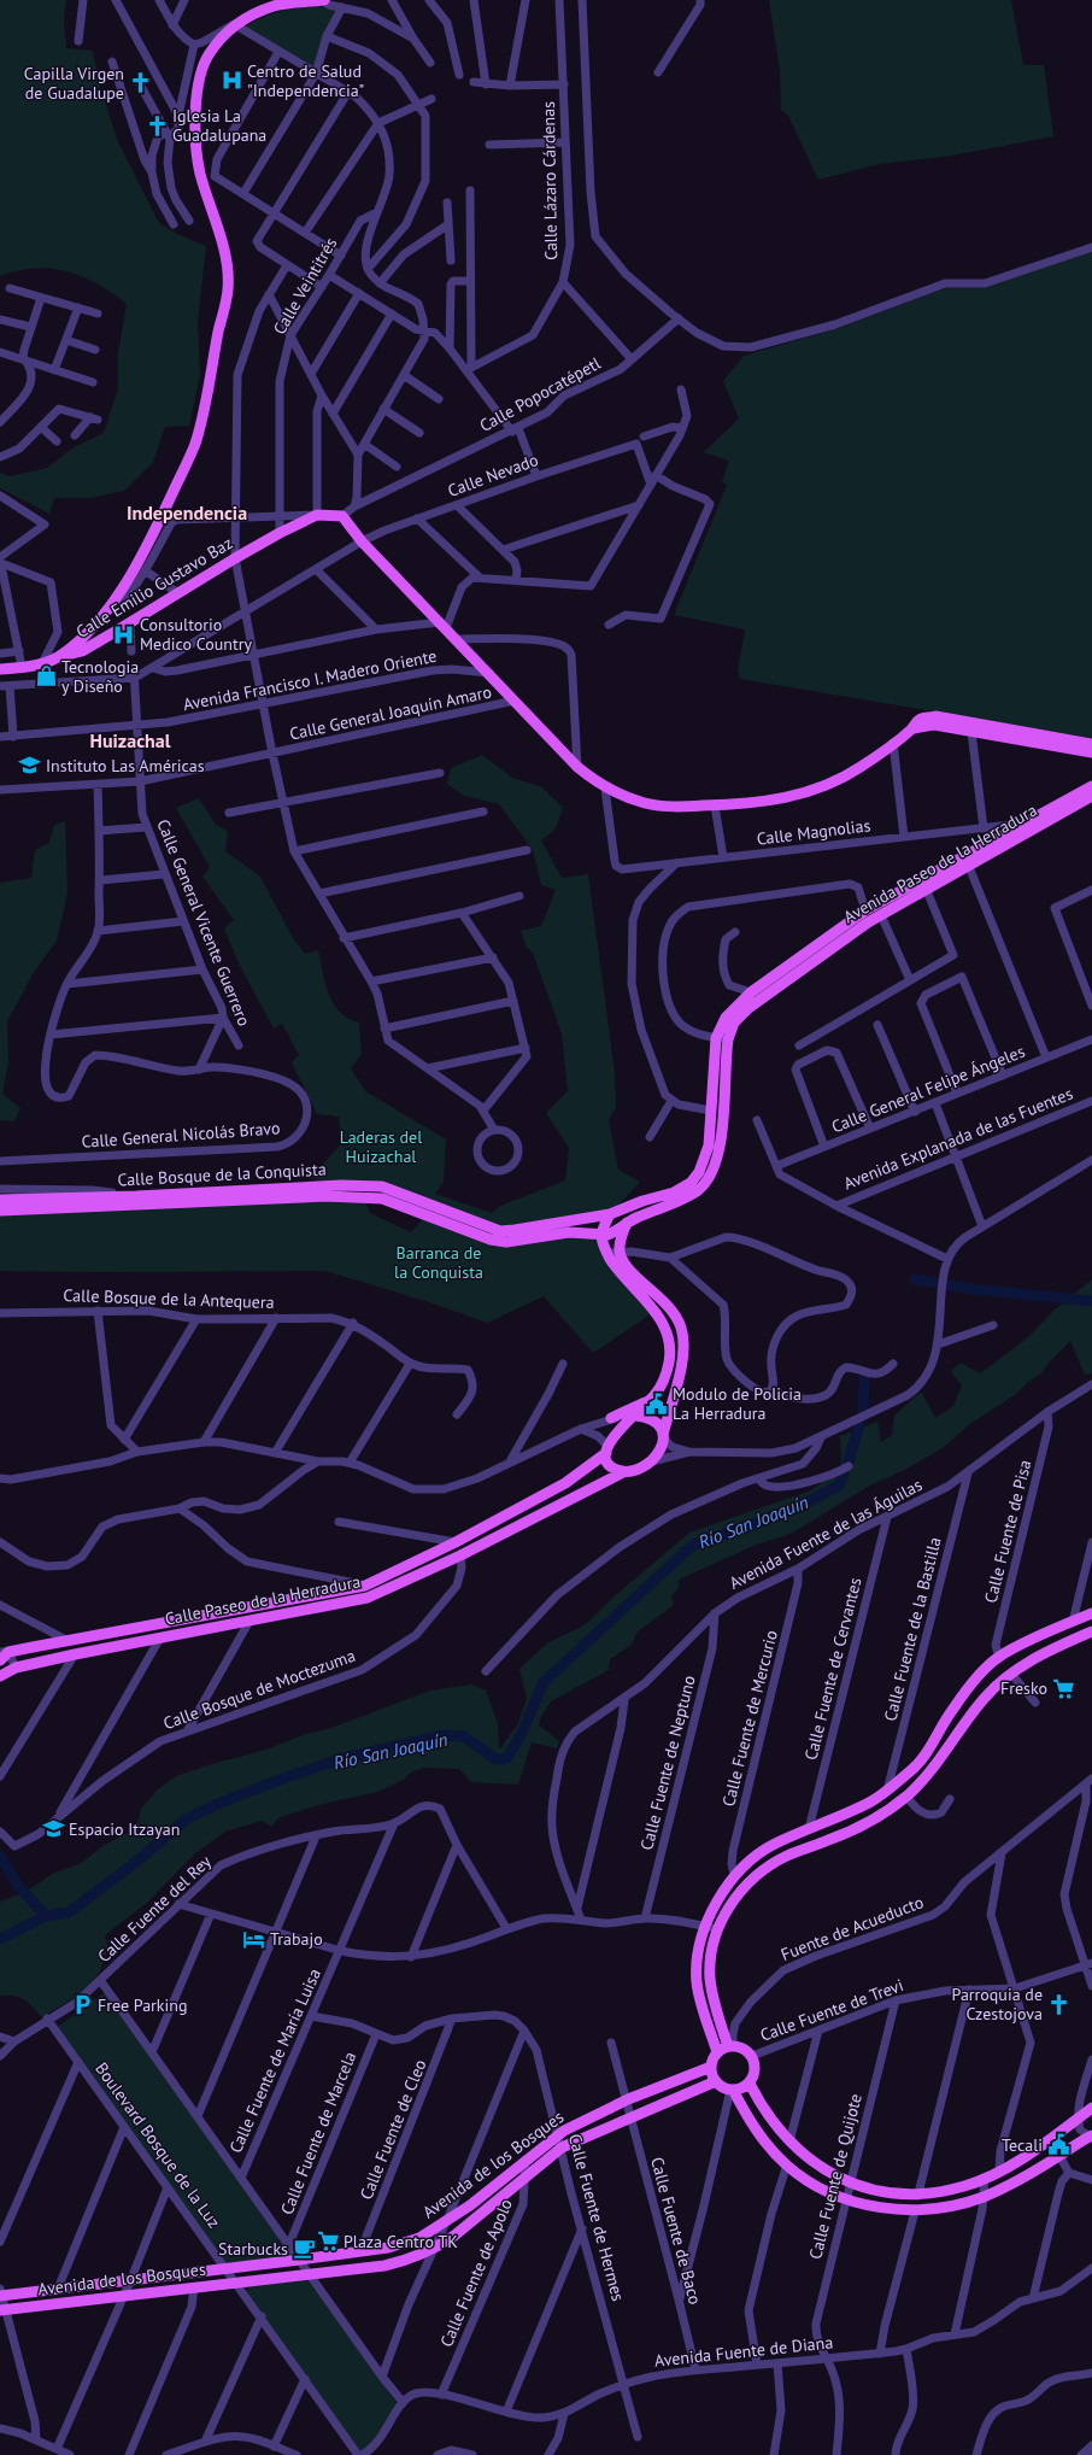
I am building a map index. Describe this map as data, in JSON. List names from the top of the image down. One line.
{"streets":{"main road":["Calle Emilio Gustavo Baz","Avenida Paseo de la Herradura","Calle Bosque de la Conquista","Calle Paseo de la Herradura","Avenida de los Bosques"],"street":["Calle Lázaro Cárdenas","Calle Veintitrés","Calle Popocatépetl","Calle Nevado","Avenida Francisco I. Madero Oriente","Calle General Joaquín Amaro","Calle Magnolias","Calle General Vicente Guerrero","Calle General Felipe Ángeles","Calle General Nicolás Bravo","Avenida Explanada de las Fuentes","Calle Bosque de la Antequera","Calle Fuente de Pisa","Avenida Fuente de las Águilas","Calle Fuente de la Bastilla","Calle Fuente de Cervantes","Calle Bosque de Moctezuma","Calle Fuente de Mercurio","Calle Fuente de Neptuno","Calle Fuente del Rey","Fuente de Acueducto","Calle Fuente de Trevi","Calle Fuente de María Luisa","Calle Fuente de Cleo","Calle Fuente de Marcela","Boulevard Bosque de la Luz","Calle Fuente de Quijote","Calle Fuente de Hermes","Calle Fuente de Baco","Calle Fuente de Apolo","Avenida Fuente de Diana"]},"crossings":[["Calle Veintitrés","Calle Emilio Gustavo Baz"],["Calle Nevado","Calle General Vicente Guerrero"],["Avenida Francisco I. Madero Oriente","Calle General Vicente Guerrero"],["Calle General Joaquín Amaro","Calle General Vicente Guerrero"],["Calle Magnolias","Avenida Paseo de la Herradura"],["Avenida Paseo de la Herradura","Calle Bosque de la Conquista"],["Calle Fuente de Pisa","Avenida Fuente de las Águilas"],["Avenida Fuente de las Águilas","Calle Fuente de la Bastilla"],["Avenida Fuente de las Águilas","Calle Fuente de Cervantes"],["Avenida Fuente de las Águilas","Calle Fuente de Mercurio"],["Avenida Fuente de las Águilas","Calle Fuente de Neptuno"],["Calle Paseo de la Herradura","Calle Bosque de Moctezuma"],["Calle Fuente del Rey","Calle Fuente de María Luisa"],["Calle Fuente del Rey","Boulevard Bosque de la Luz"],["Fuente de Acueducto","Calle Fuente de Trevi"],["Fuente de Acueducto","Avenida de los Bosques"],["Calle Fuente de Trevi","Avenida de los Bosques"],["Calle Fuente de Trevi","Calle Fuente de Quijote"],["Calle Fuente de María Luisa","Calle Fuente de Hermes"],["Calle Fuente de Cleo","Avenida de los Bosques"],["Calle Fuente de Cleo","Calle Fuente de Hermes"],["Calle Fuente de Marcela","Calle Fuente de Hermes"],["Boulevard Bosque de la Luz","Avenida de los Bosques"],["Avenida de los Bosques","Calle Fuente de Hermes"],["Avenida de los Bosques","Calle Fuente de Baco"],["Avenida de los Bosques","Calle Fuente de Apolo"],["Calle Fuente de Quijote","Avenida Fuente de Diana"],["Calle Fuente de Hermes","Avenida Fuente de Diana"],["Calle Fuente de Baco","Avenida Fuente de Diana"],["Calle Fuente de Apolo","Avenida Fuente de Diana"]],"districts":["Independencia","Huizachal"],"water":["Río San Joaquín"],"parks":["Laderas del Huizachal","Barranca de la Conquista"],"places":{"hospital":["Centro de Salud \"Independencia\"","Consultorio Medico Country"],"church":["Capilla Virgen de Guadalupe","Iglesia La Guadalupana","Parroquia de Czestojova"],"shop":["Tecnologia y Diseño"],"school or university":["Instituto Las Américas","Espacio Itzayan"],"public building":["Modulo de Policia La Herradura","Tecali"],"supermarket":["Fresko","Plaza Centro TK"],"hotel":["Trabajo"],"parking":["Free Parking"],"cafe":["Starbucks"]}}
